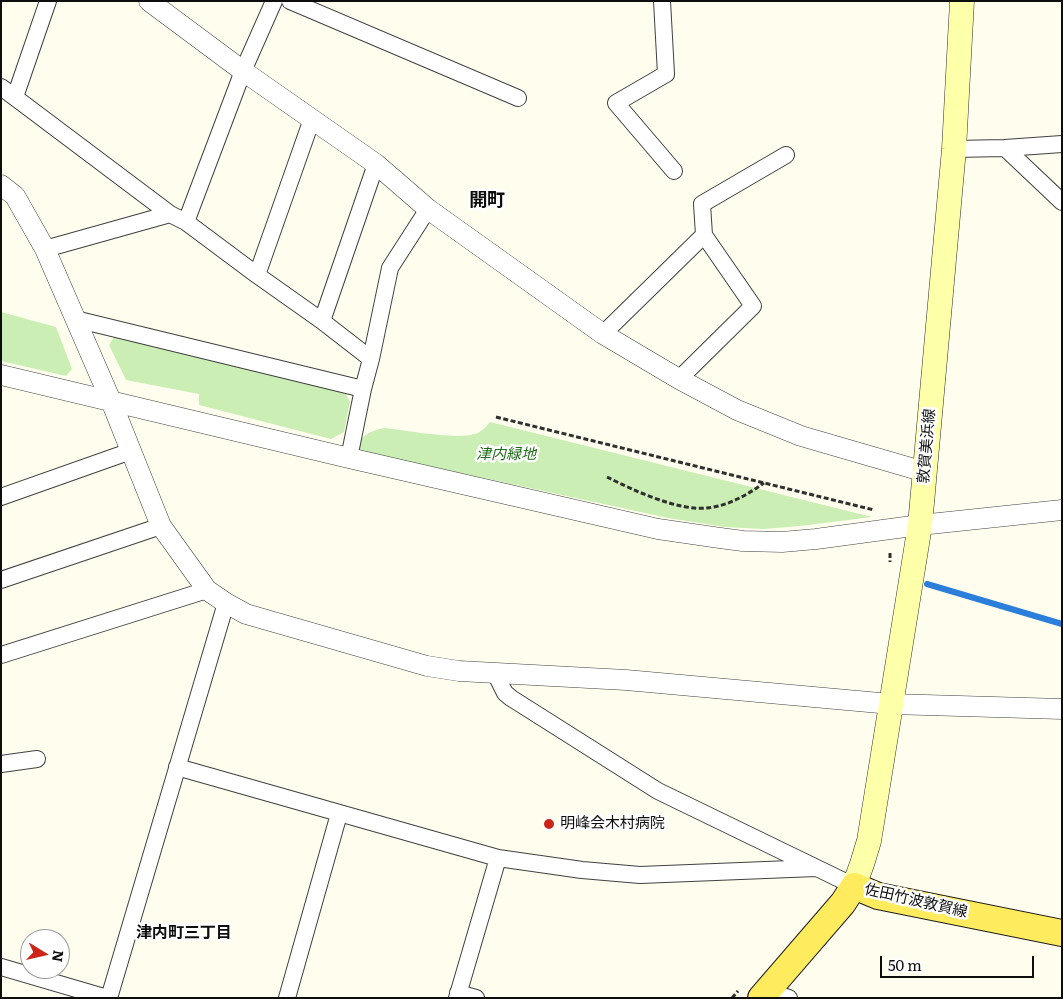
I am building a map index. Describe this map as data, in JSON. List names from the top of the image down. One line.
{"streets":{"main road":["敦賀美浜線","佐田竹波敦賀線"]},"crossings":[["敦賀美浜線","佐田竹波敦賀線"]],"districts":["開町","津内町三丁目"],"parks":["津内緑地"],"places":["明峰会木村病院"],"scale_bar":"50 m","north":"right"}
